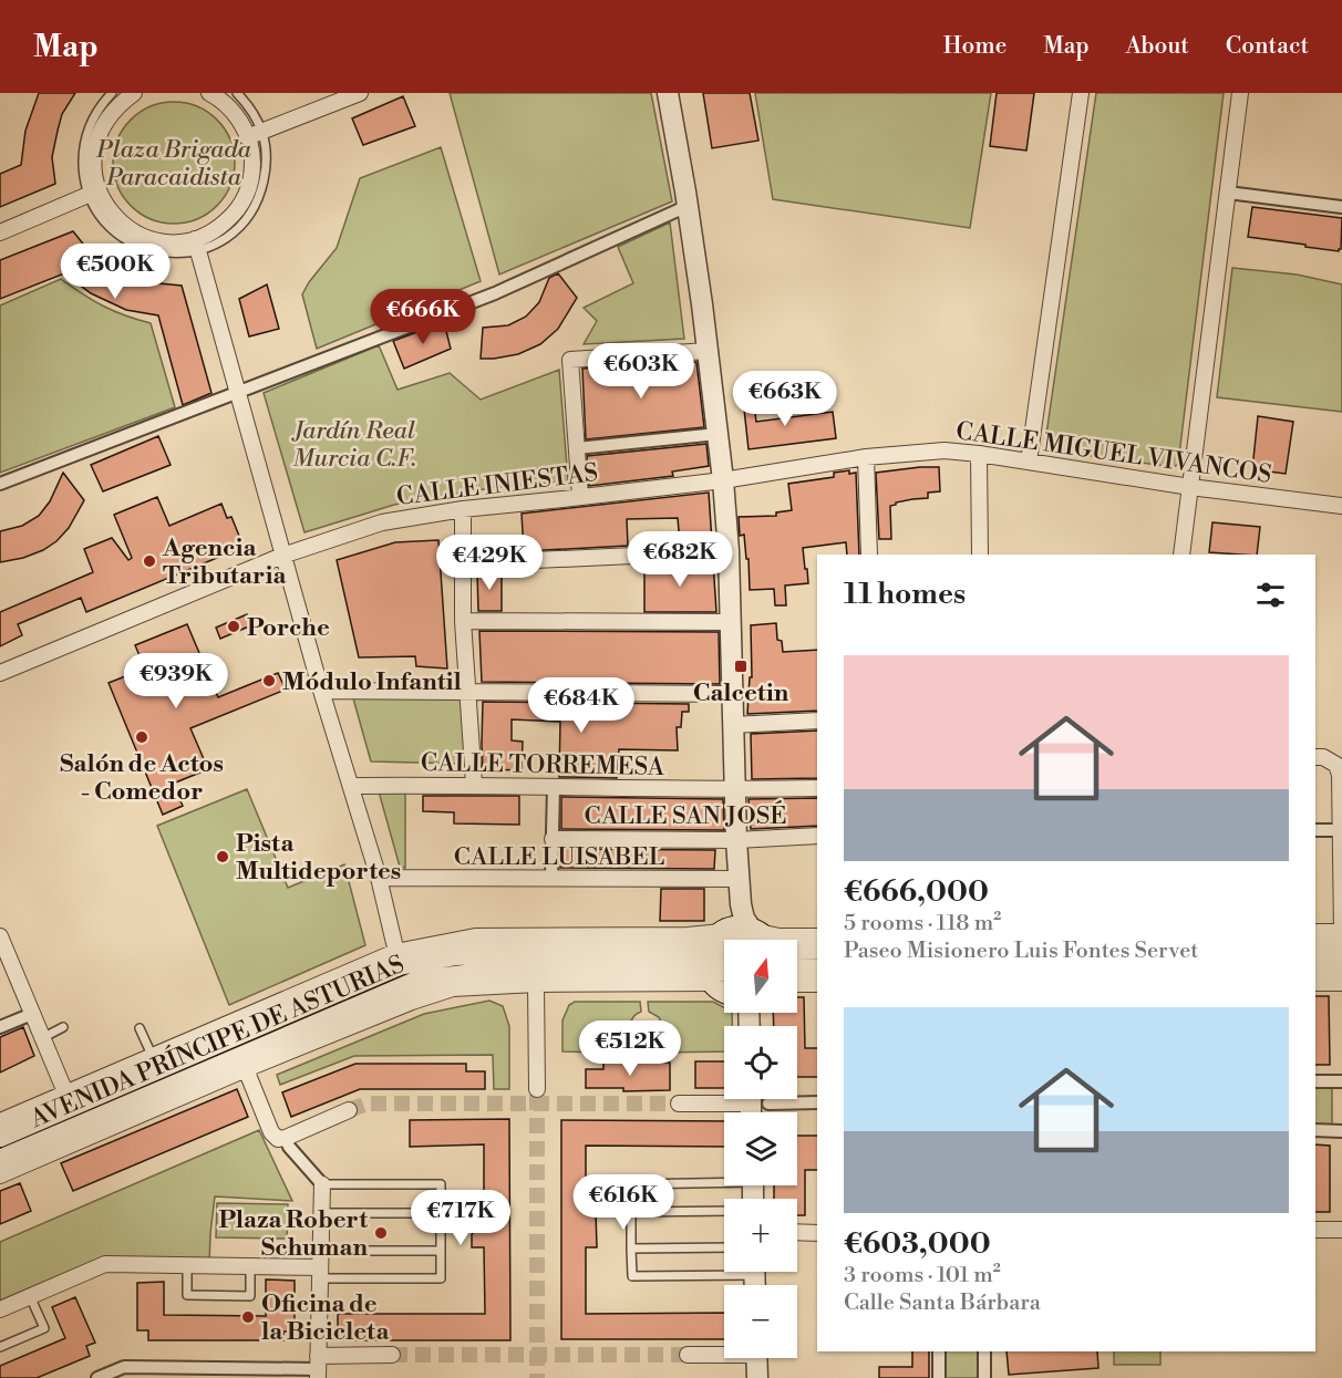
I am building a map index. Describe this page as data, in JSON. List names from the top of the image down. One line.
{"streets":{"main road":["AVENIDA PRÍNCIPE DE ASTURIAS"],"street":["CALLE MIGUEL VIVANCOS","CALLE INIESTAS","CALLE TORREMESA","CALLE SAN JOSÉ","CALLE LUISABEL"]},"crossings":[["CALLE MIGUEL VIVANCOS","CALLE INIESTAS"]],"parks":["Plaza Brigada Paracaidista","Jardín Real Murcia C.F."],"places":{"other":["Agencia Tributaria","Porche","Módulo Infantil","Salón de Actos - Comedor","Pista Multideportes","Plaza Robert Schuman","Oficina de la Bicicleta"],"transit":["Calcetin"]},"north":"top","page":{"header":"Map","nav":["Home","Map","About","Contact"],"price":["€500K","€666K","€603K","€663K","€682K","€429K","€939K","€684K","€512K","€616K","€717K"],"heading":"11 homes","list":[{"name":"€666,000","note":"5 rooms · 118 m² · Paseo Misionero Luis Fontes Servet"},{"name":"€603,000","note":"3 rooms · 101 m² · Calle Santa Bárbara"}],"map_buttons":["+","−"]}}
